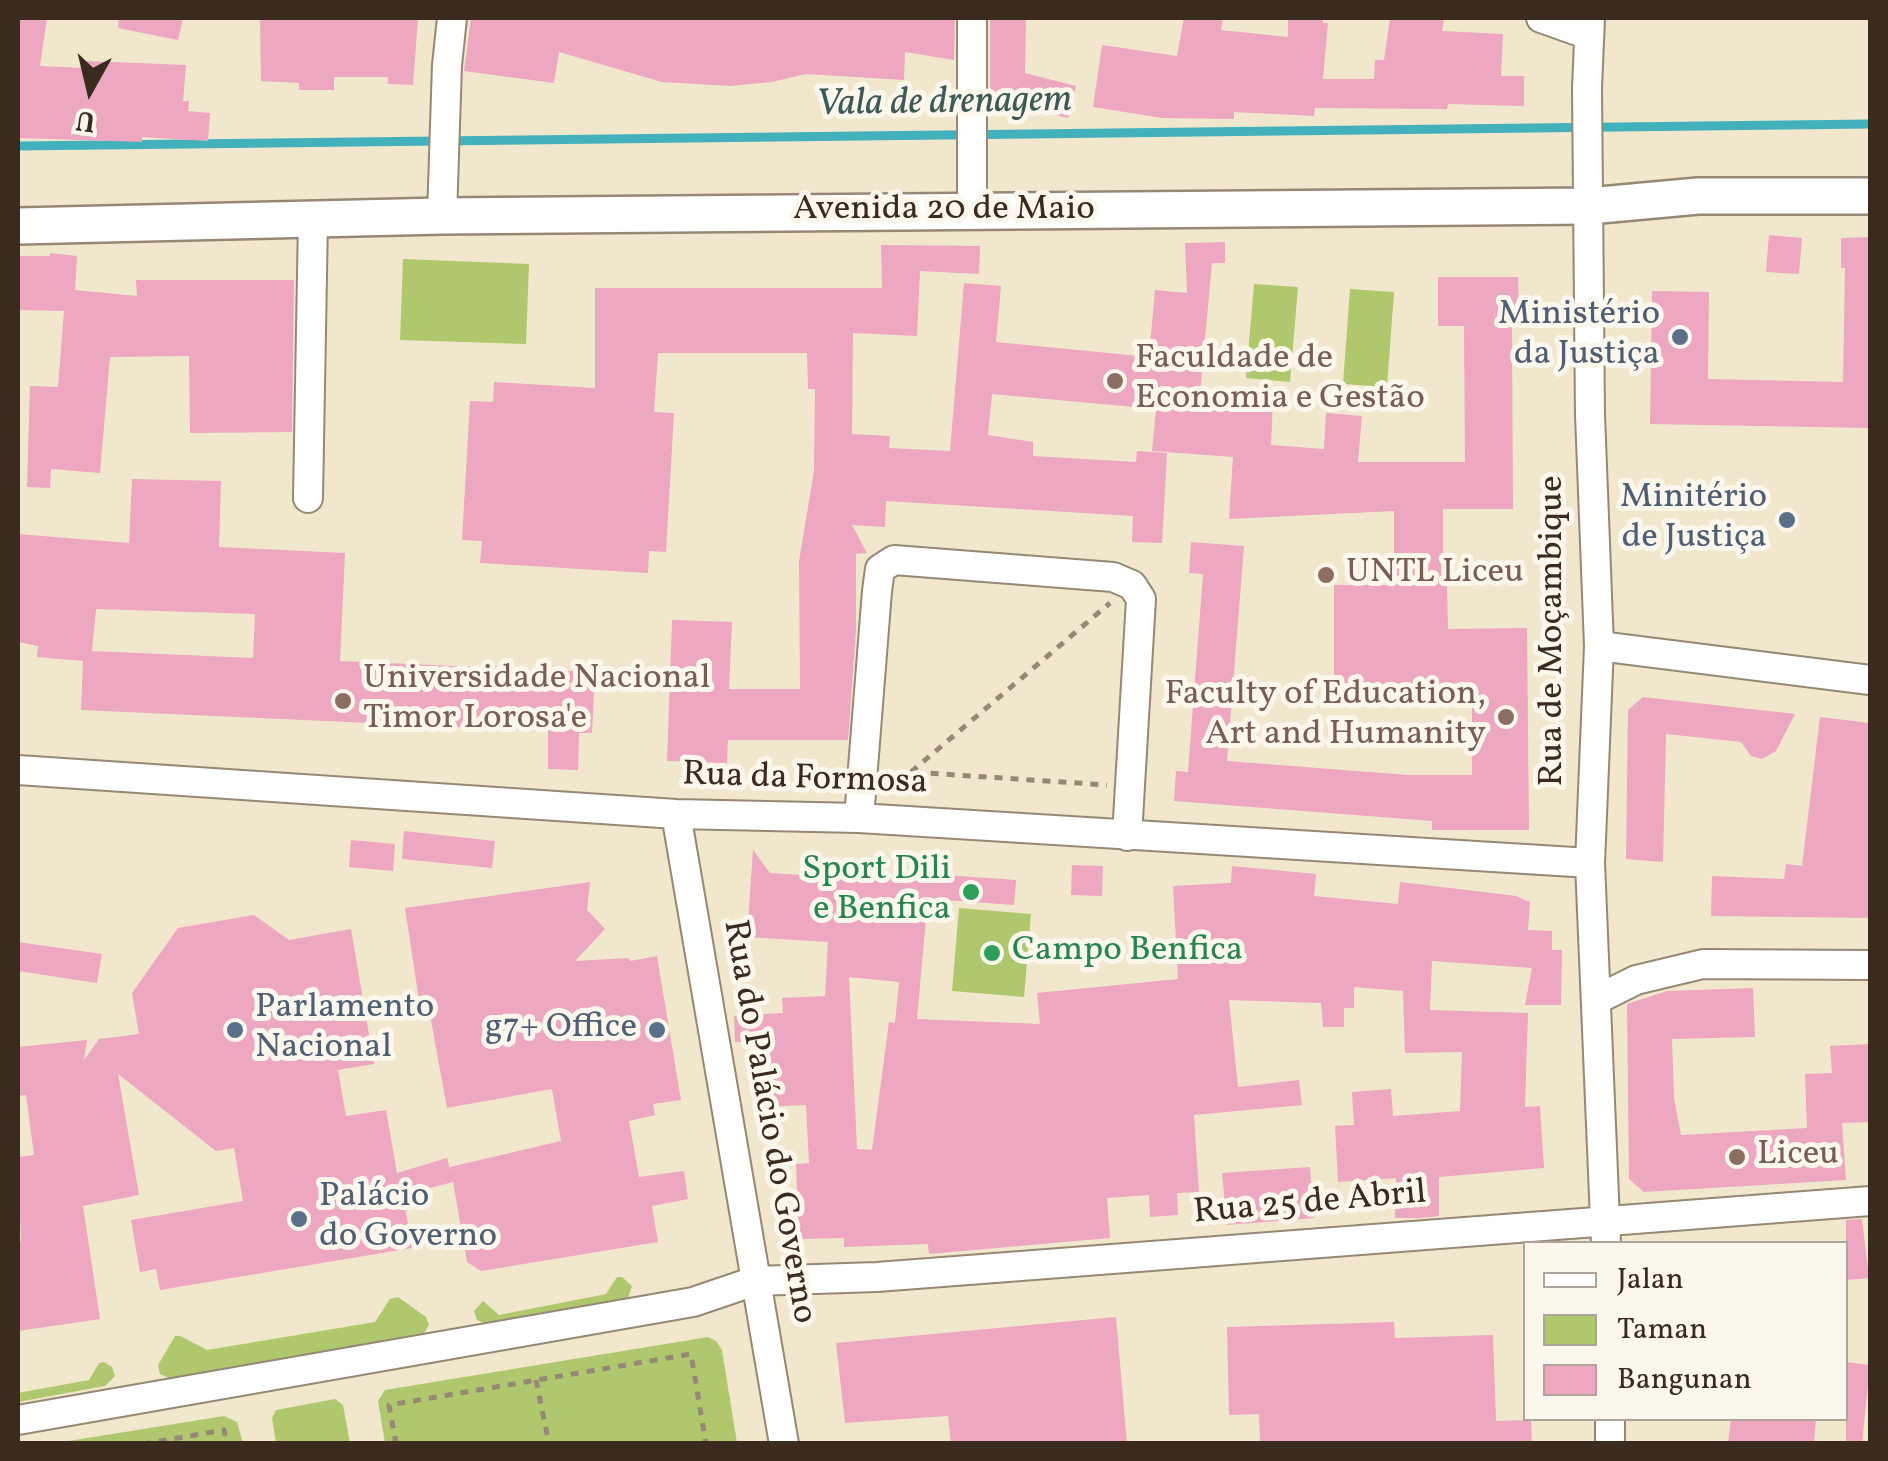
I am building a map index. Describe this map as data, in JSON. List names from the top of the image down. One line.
{"streets":{"main road":["Avenida 20 de Maio"],"street":["Rua de Moçambique","Rua da Formosa","Rua do Palácio do Governo","Rua 25 de Abril"]},"crossings":[["Avenida 20 de Maio","Rua de Moçambique"],["Rua de Moçambique","Rua da Formosa"],["Rua de Moçambique","Rua 25 de Abril"],["Rua da Formosa","Rua do Palácio do Governo"],["Rua do Palácio do Governo","Rua 25 de Abril"]],"water":["Vala de drenagem"],"places":["Ministério da Justiça","Faculdade de Economia e Gestão","Minitério de Justiça","UNTL Liceu","Universidade Nacional Timor Lorosa'e","Faculty of Education, Art and Humanity","Sport Dili e Benfica","Campo Benfica","Parlamento Nacional","g7+ Office","Liceu","Palácio do Governo"],"legend":["Jalan","Taman","Bangunan"],"north":"bottom"}
